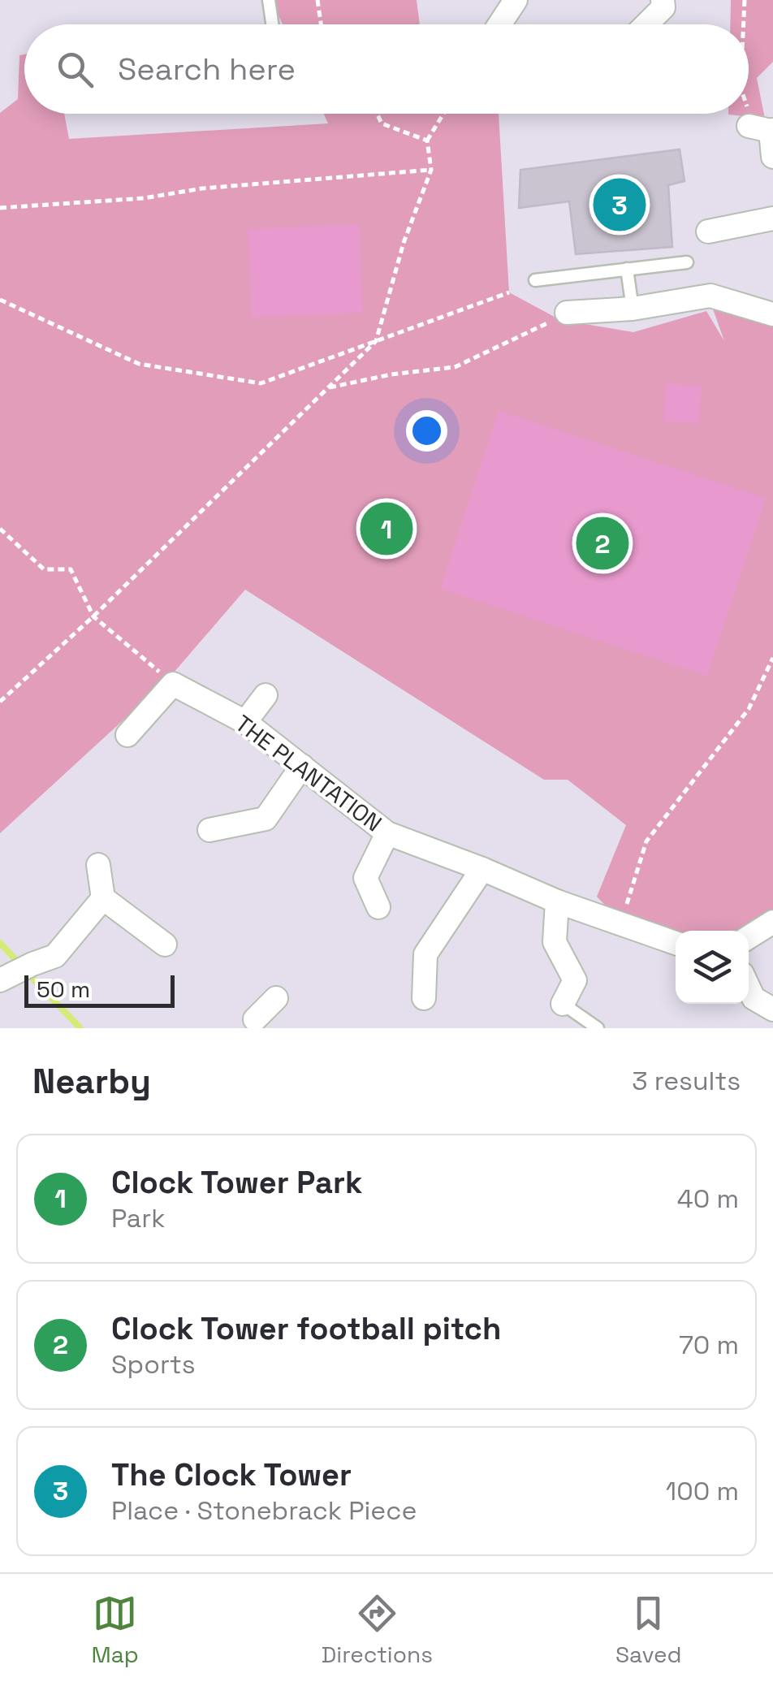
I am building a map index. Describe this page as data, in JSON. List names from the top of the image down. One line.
{"streets":{"street":["THE PLANTATION"]},"scale_bar":"50 m","page":{"search":"Search here","pins":["3","1","2"],"scale":"50 m","heading":["Nearby","3 results"],"list":[{"mark":"1","name":"Clock Tower Park","note":"Park","value":"40 m"},{"mark":"2","name":"Clock Tower football pitch","note":"Sports","value":"70 m"},{"mark":"3","name":"The Clock Tower","note":"Place · Stonebrack Piece","value":"100 m"}],"nav":["Map","Directions","Saved"]}}
